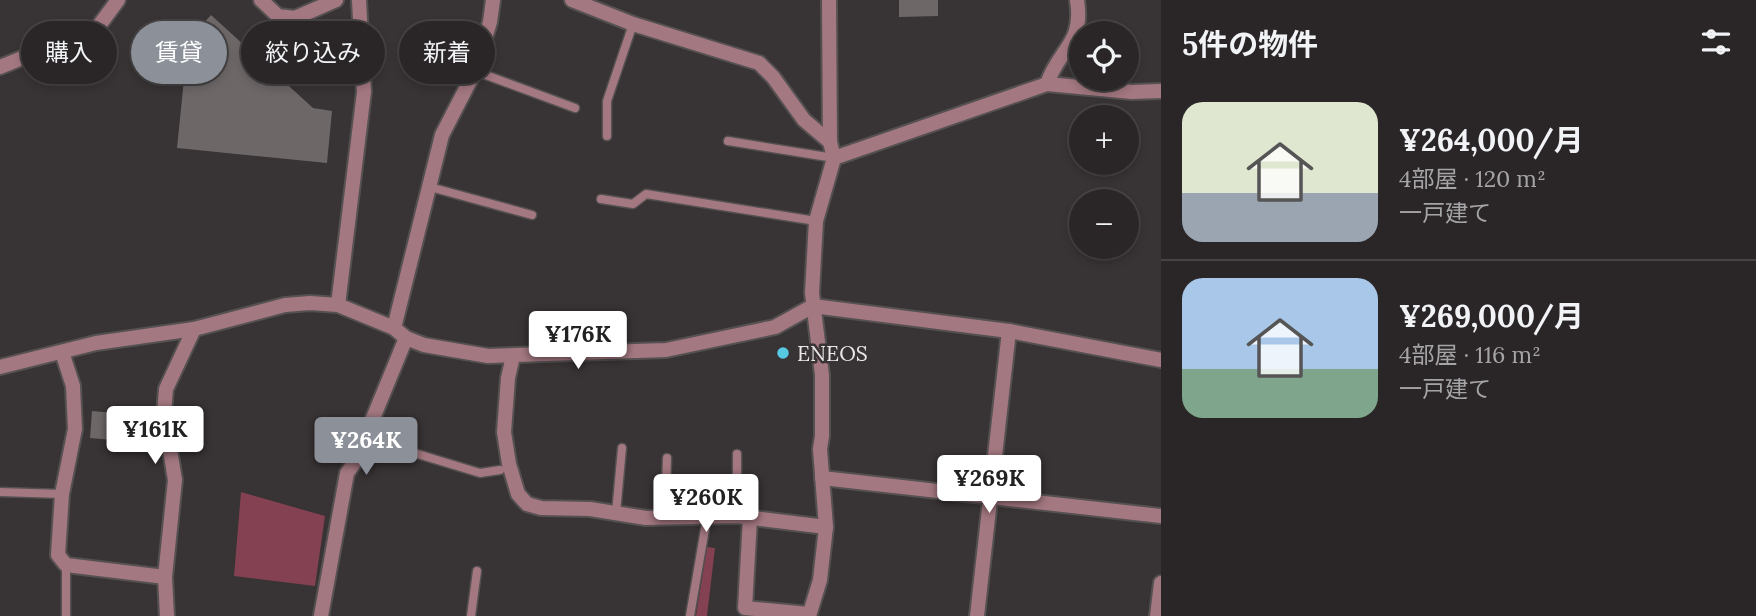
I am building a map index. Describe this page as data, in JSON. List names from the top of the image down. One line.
{"places":["ENEOS"],"page":{"heading":"5件の物件","map_buttons":["+","−"],"chip":["購入","賃貸","絞り込み","新着"],"list":[{"name":"¥264,000/月","note":"4部屋 · 120 m² · 一戸建て"},{"name":"¥269,000/月","note":"4部屋 · 116 m² · 一戸建て"}],"price":["¥176K","¥161K","¥264K","¥269K","¥260K"]}}
